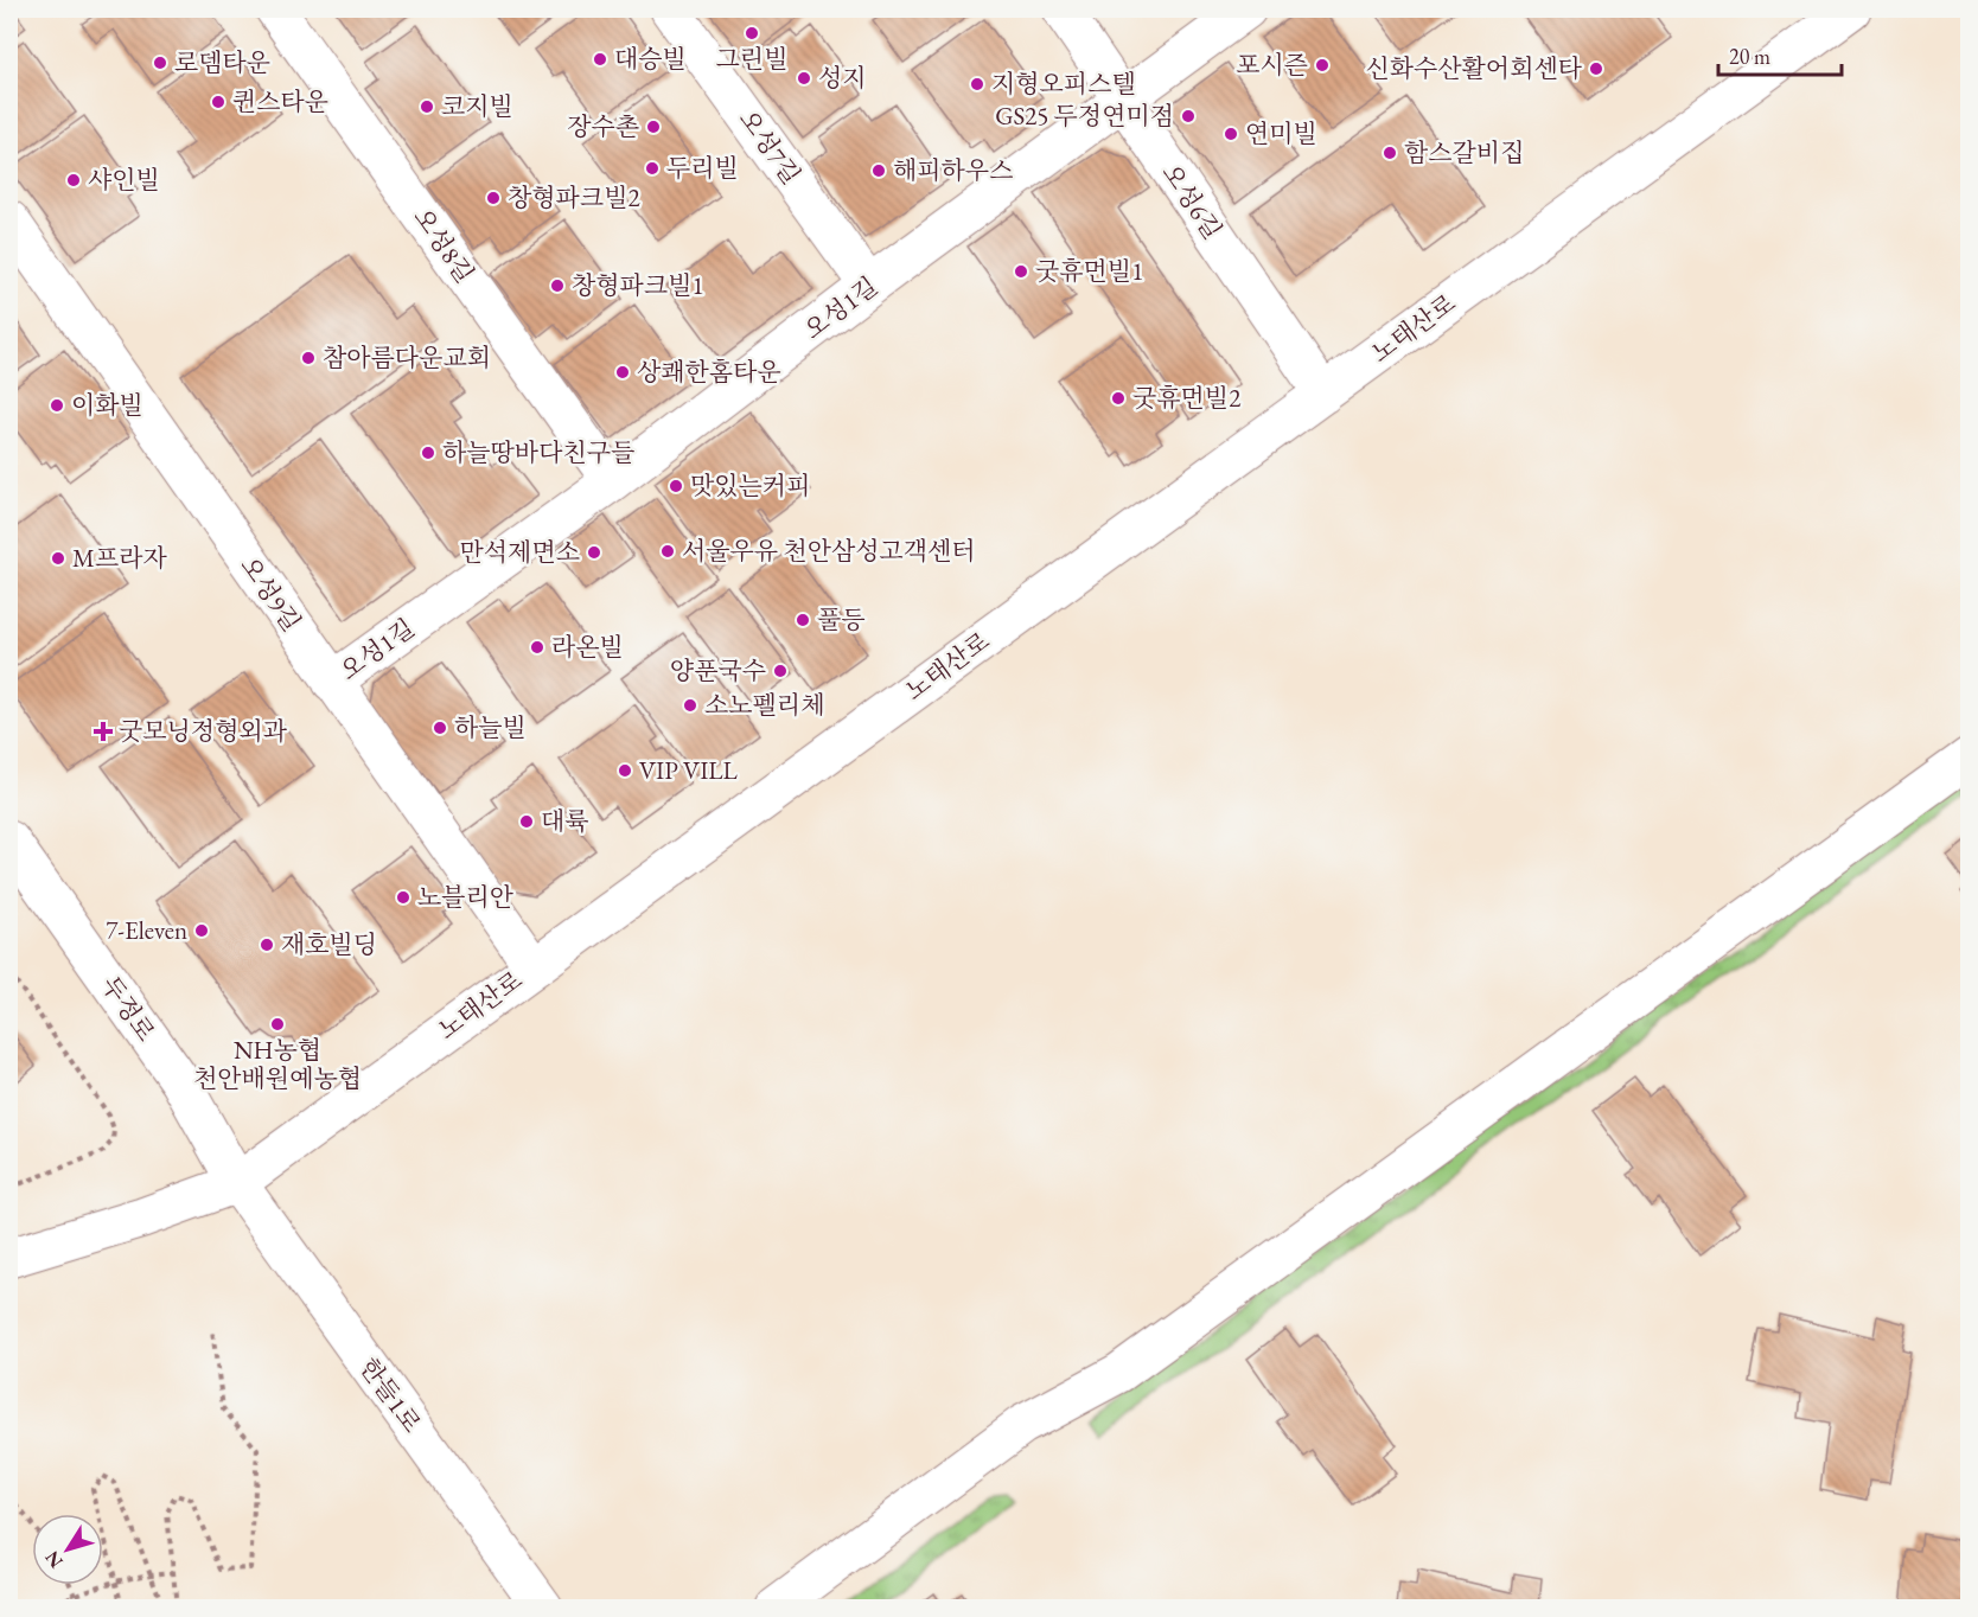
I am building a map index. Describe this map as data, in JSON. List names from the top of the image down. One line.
{"streets":{"street":["오성7길","오성6길","오성8길","오성1길","노태산로","오성9길","두정로","한들1로"]},"crossings":[["오성7길","오성1길"],["오성6길","오성1길"],["오성6길","노태산로"],["오성8길","오성1길"],["오성1길","오성9길"],["노태산로","오성9길"],["노태산로","두정로"],["노태산로","한들1로"],["두정로","한들1로"]],"places":{"other":["그린빌","대승빌","로뎀타운","포시즌","신화수산활어회센타","성지","지형오피스텔","퀸스타운","코지빌","GS25 두정연미점","장수촌","연미빌","함스갈비집","두리빌","해피하우스","샤인빌","창형파크빌2","굿휴먼빌1","창형파크빌1","참아름다운교회","상쾌한홈타운","굿휴먼빌2","이화빌","하늘땅바다친구들","맛있는커피","서울우유 천안삼성고객센터","만석제면소","M프라자","풀등","라온빌","양푼국수","소노펠리체","하늘빌","VIP VILL","대륙","노블리안","7-Eleven","재호빌딩","NH농협 천안배원예농협"],"health":["굿모닝정형외과"]},"scale_bar":"20 m","north":"bottom left"}
